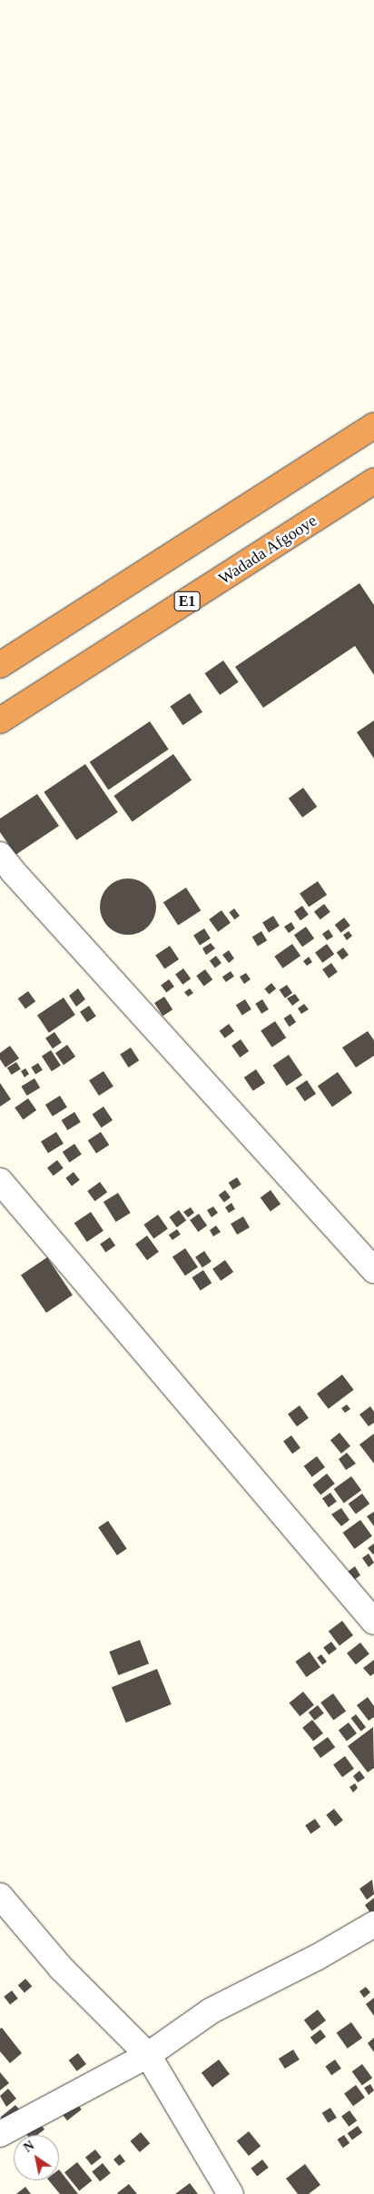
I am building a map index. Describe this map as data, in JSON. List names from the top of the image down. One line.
{"streets":{"highway":["Wadada Afgooye","E1"]},"north":"top left"}
